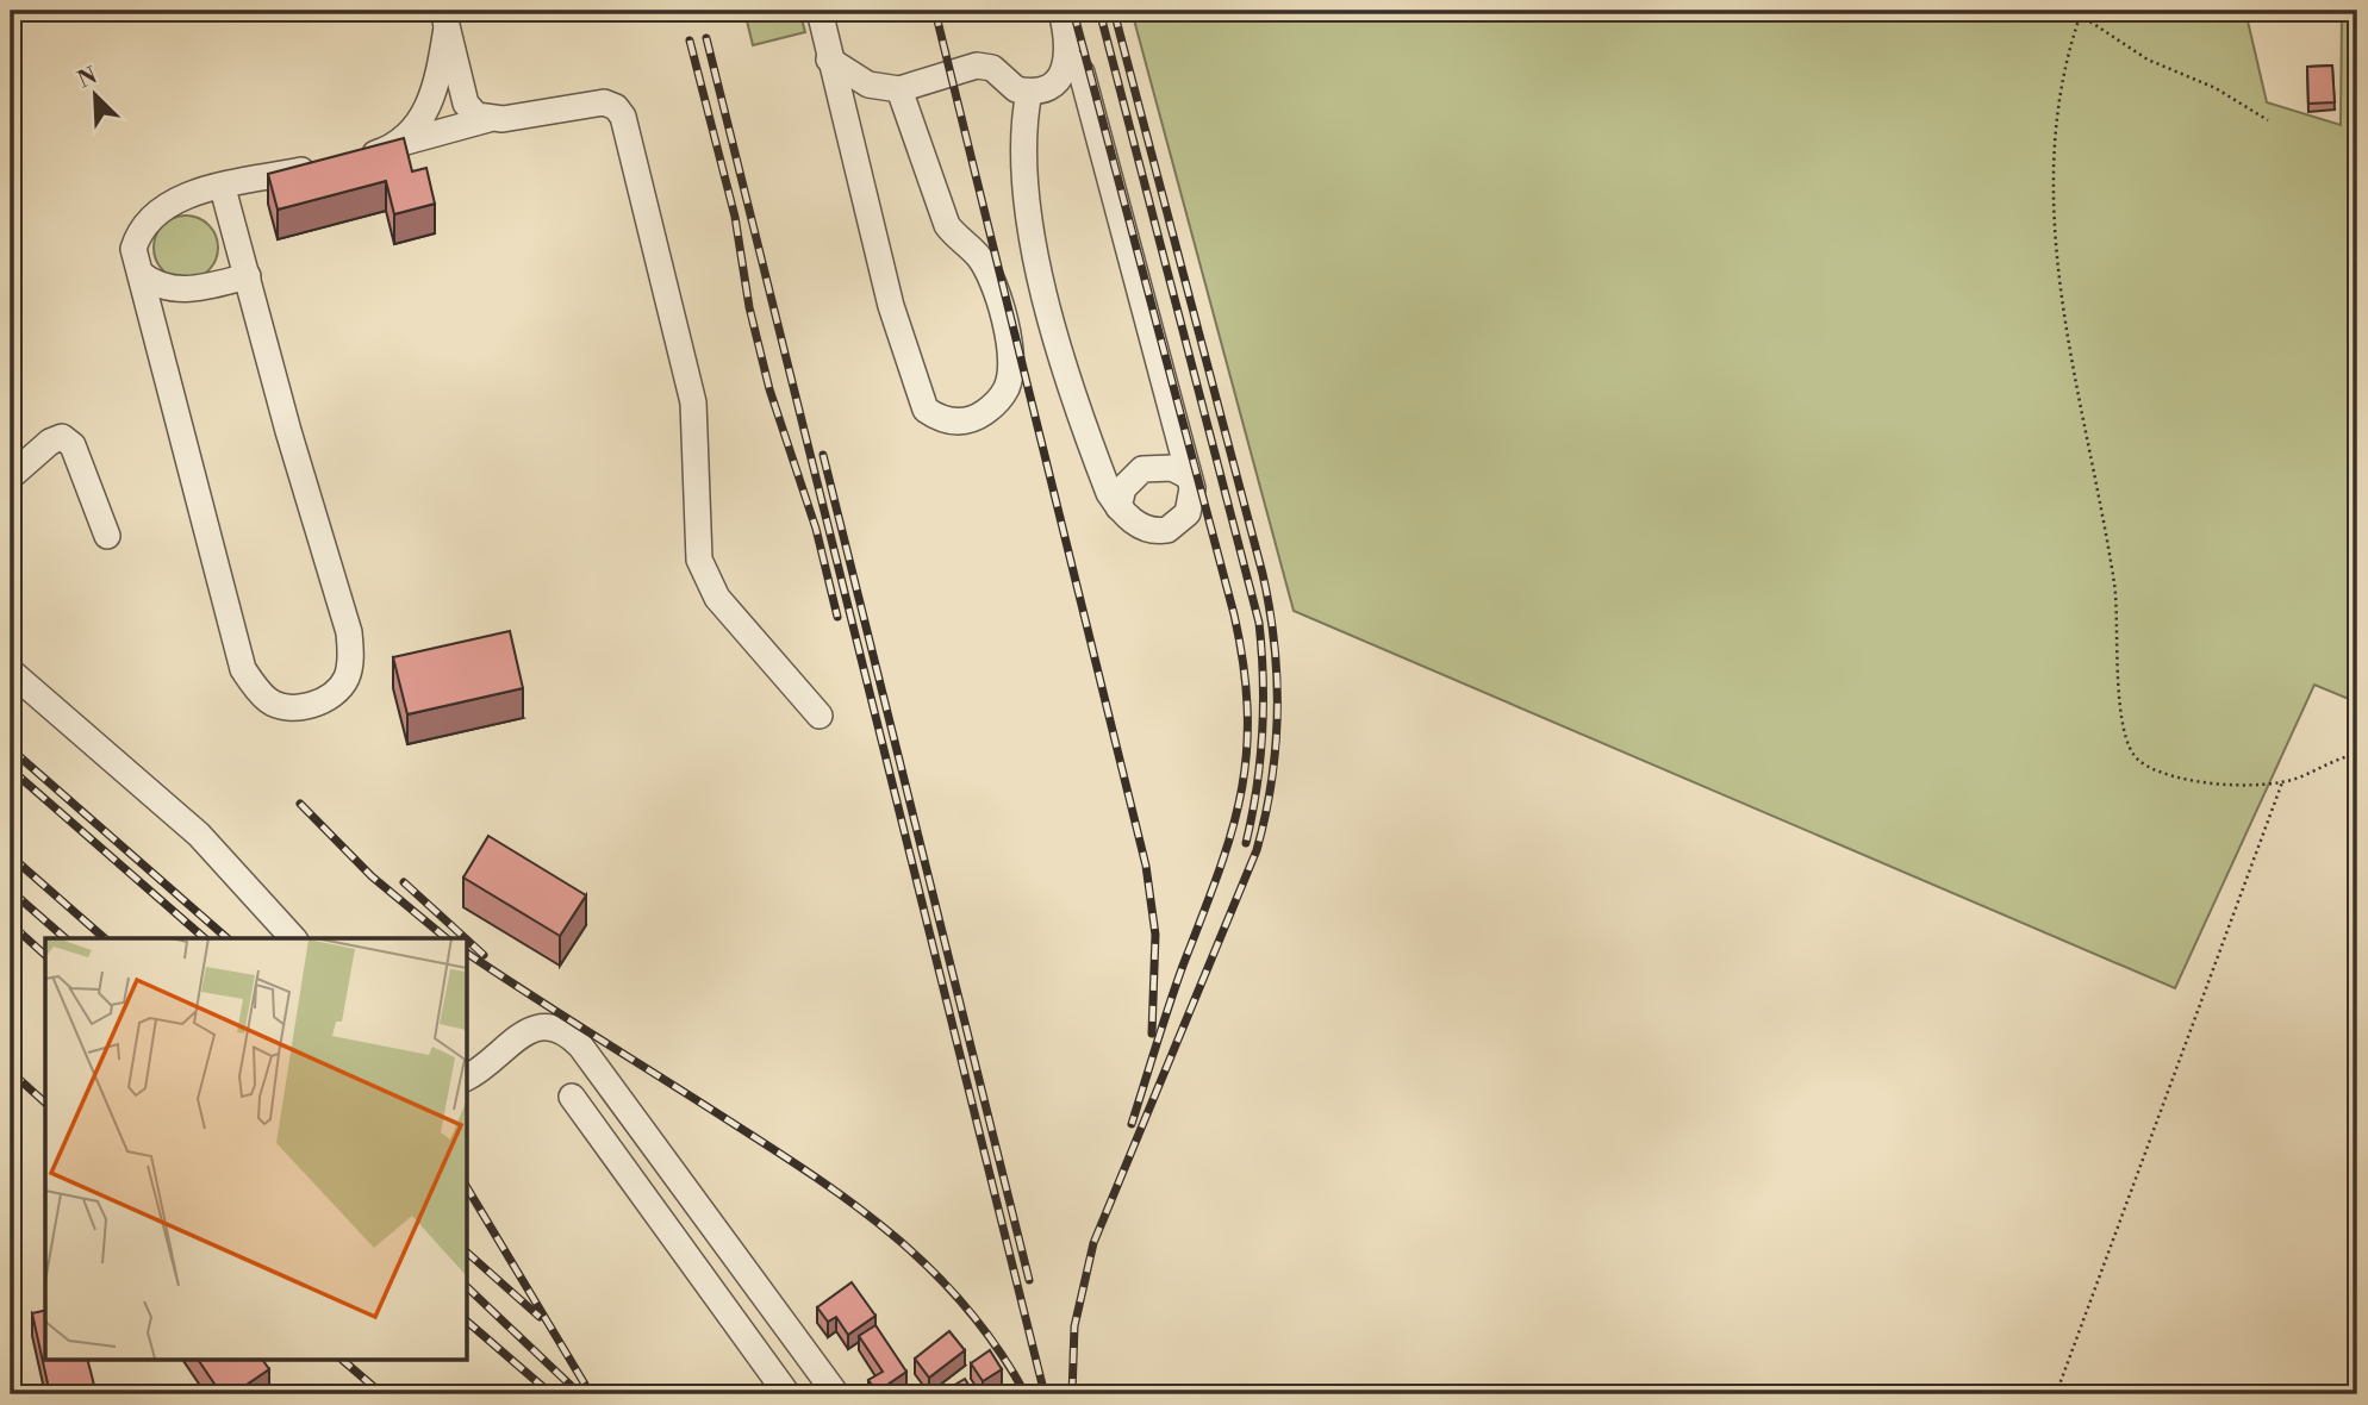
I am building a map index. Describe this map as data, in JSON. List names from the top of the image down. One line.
{"north":"top left"}
